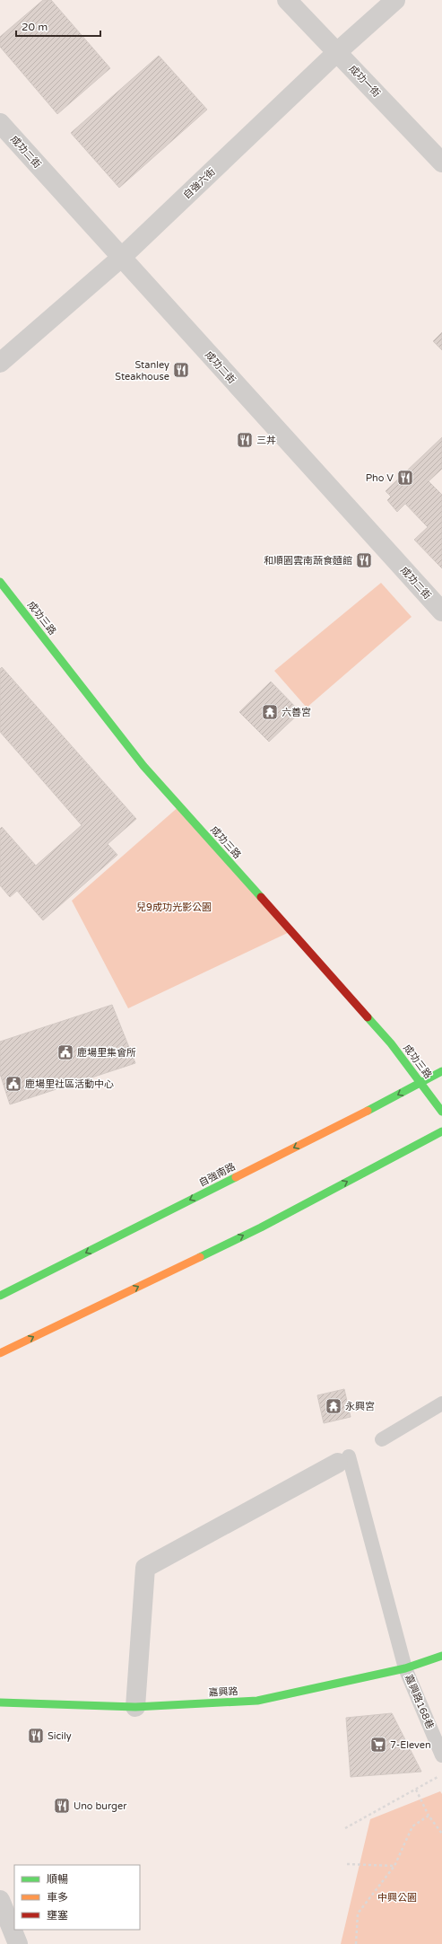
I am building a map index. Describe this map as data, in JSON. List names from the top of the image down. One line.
{"streets":{"street":["成功一街","成功二街","自強六街","成功三路","自強南路","嘉興路"],"lane":["嘉興路168巷"]},"crossings":[["成功一街","自強六街"],["成功二街","自強六街"],["成功三路","自強南路"],["嘉興路","嘉興路168巷"]],"parks":["兒9成功光影公園","中興公園"],"places":{"restaurant":["Stanley Steakhouse","三丼","Pho V","和順園雲南蔬食麵館","Sicily","Uno burger"],"temple":["六善宮","永興宮"],"public building":["鹿場里集會所","鹿場里社區活動中心"],"supermarket":["7-Eleven"]},"legend":["順暢","車多","壅塞"],"scale_bar":"20 m"}
